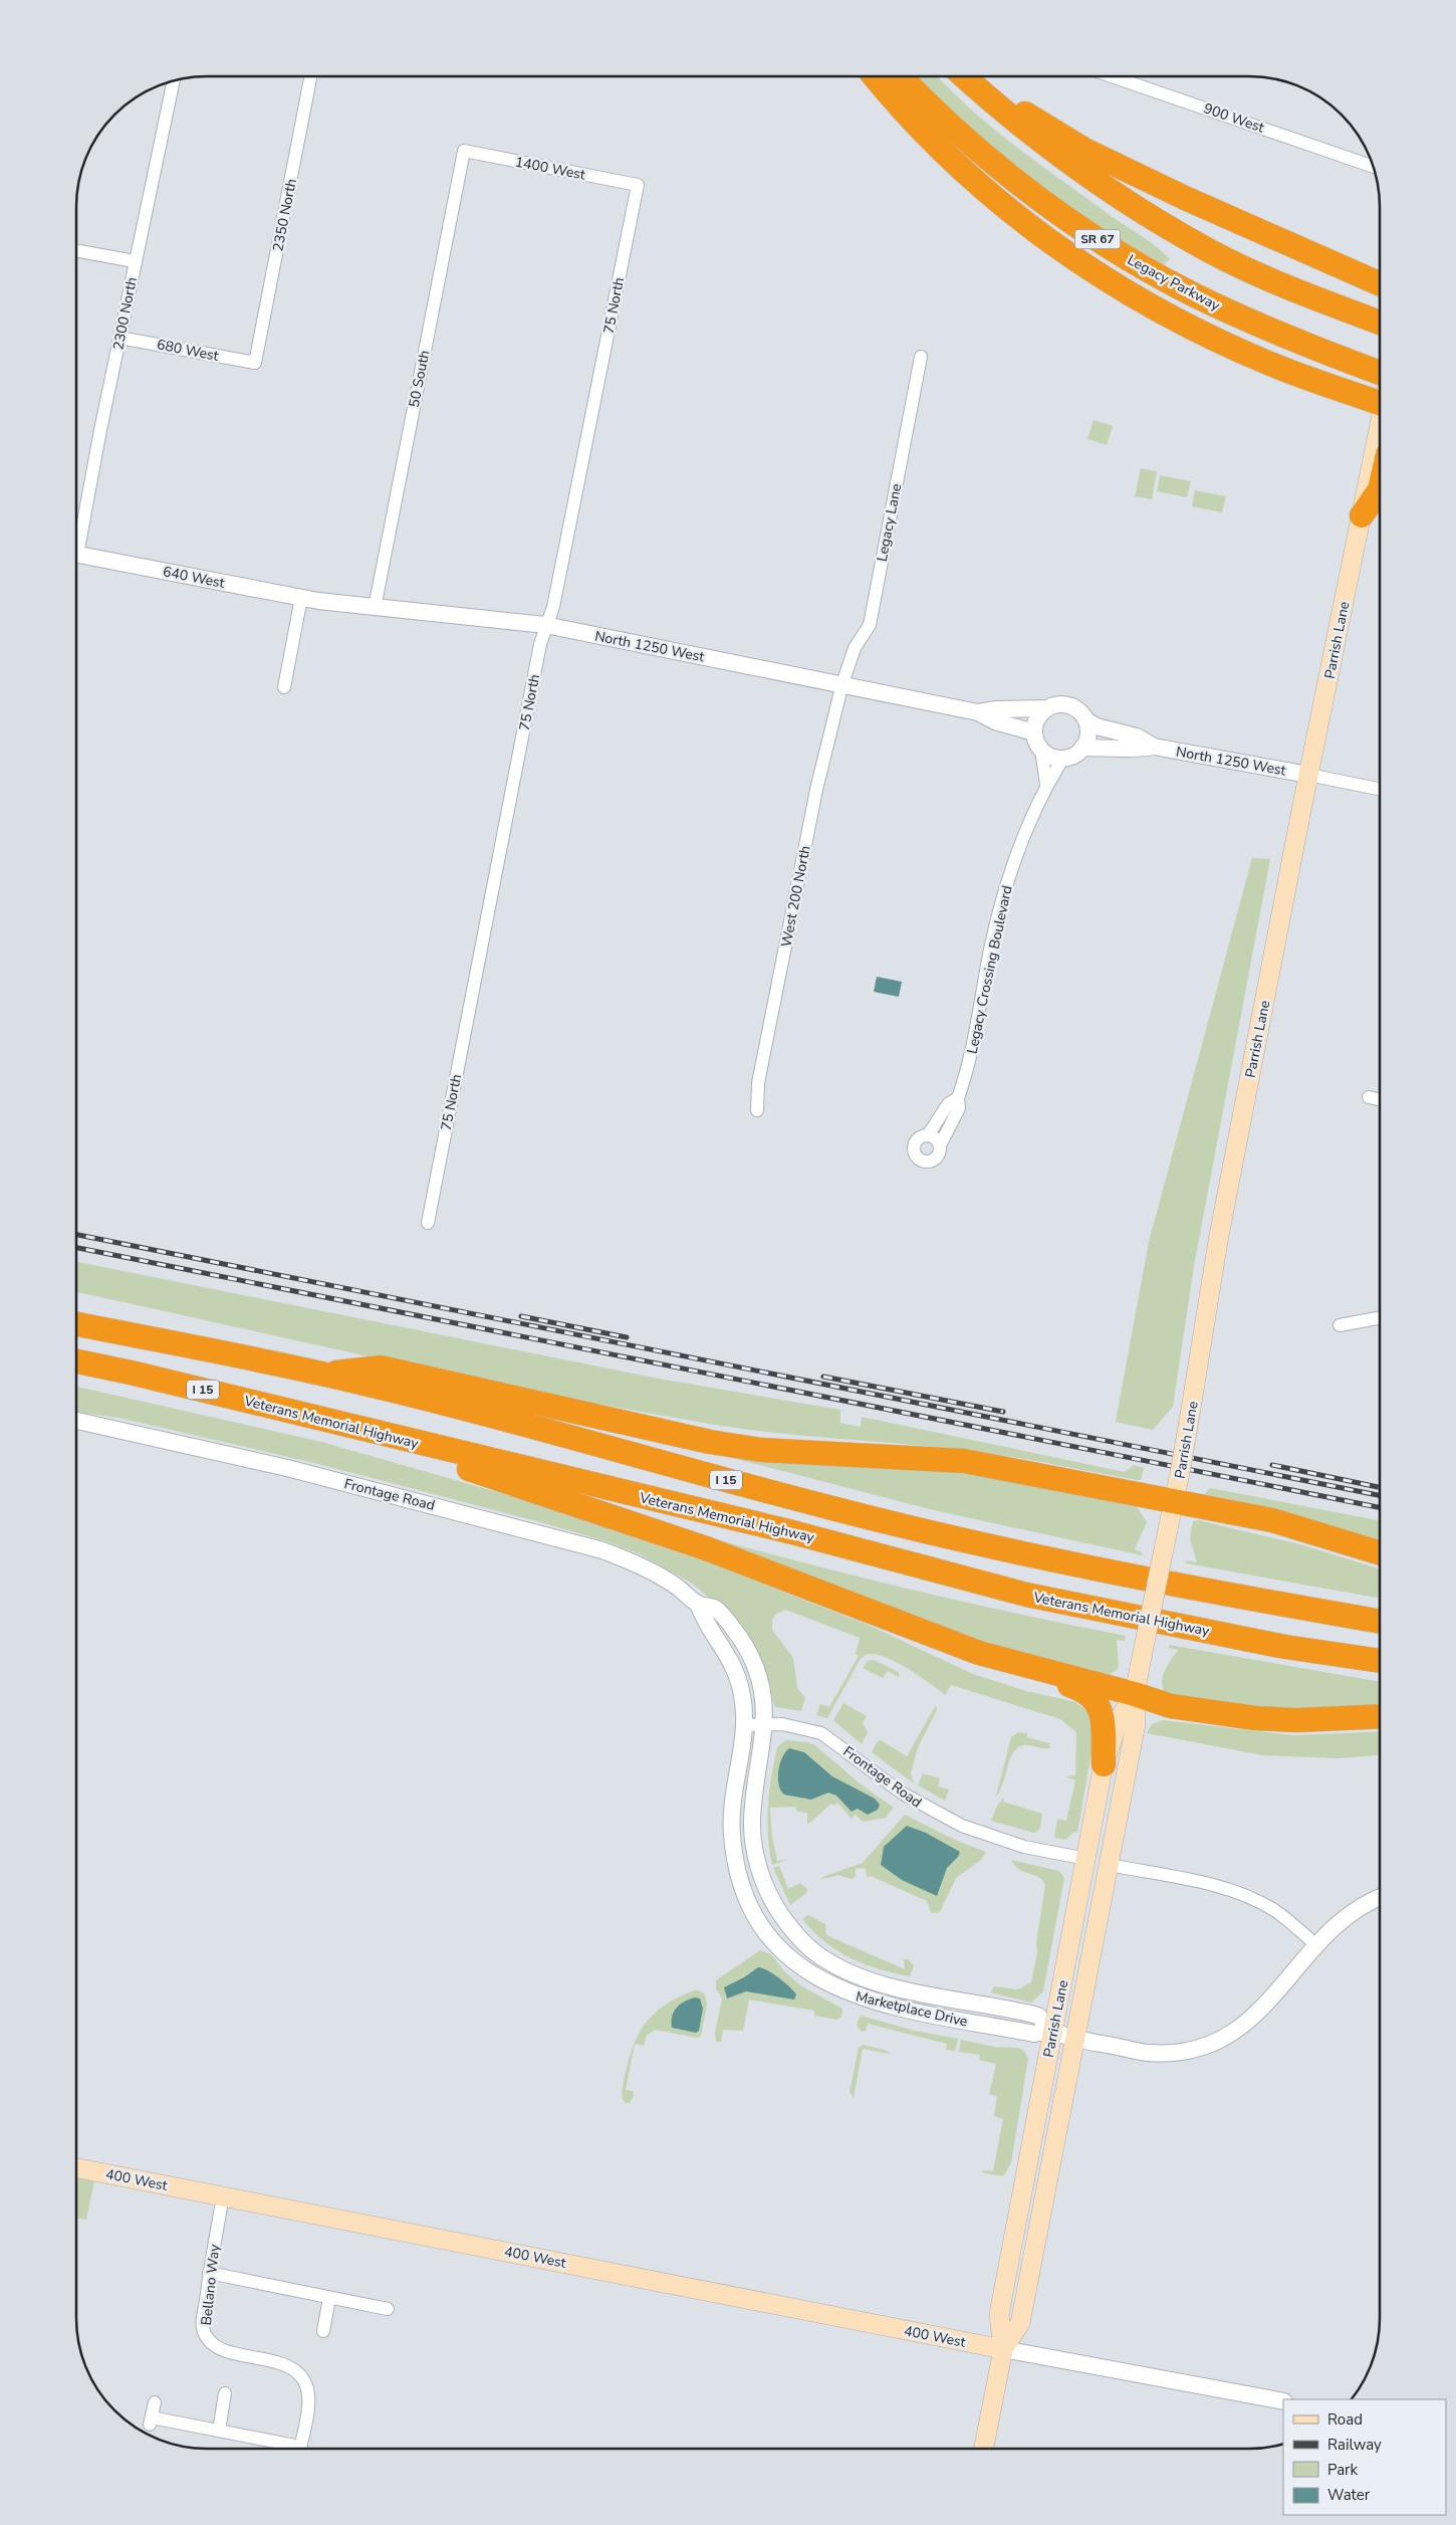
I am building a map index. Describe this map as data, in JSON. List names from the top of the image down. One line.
{"streets":{"highway":["SR 67","Legacy Parkway","I 15","Veterans Memorial Highway"],"main road":["Parrish Lane","400 West"],"street":["900 West","1400 West","2350 North","75 North","2300 North","680 West","50 South","Legacy Lane","640 West","North 1250 West","West 200 North","Legacy Crossing Boulevard","Frontage Road","Marketplace Drive","Bellano Way"]},"crossings":[["1400 West","75 North"],["1400 West","50 South"],["2350 North","680 West"],["75 North","North 1250 West"],["2300 North","680 West"],["50 South","North 1250 West"],["Legacy Lane","North 1250 West"],["Legacy Lane","West 200 North"],["640 West","North 1250 West"],["Parrish Lane","North 1250 West"],["Parrish Lane","Frontage Road"],["Parrish Lane","Marketplace Drive"],["Parrish Lane","400 West"],["North 1250 West","West 200 North"],["North 1250 West","Legacy Crossing Boulevard"],["Frontage Road","Marketplace Drive"],["400 West","Bellano Way"]],"legend":["Road","Railway","Park","Water"]}
